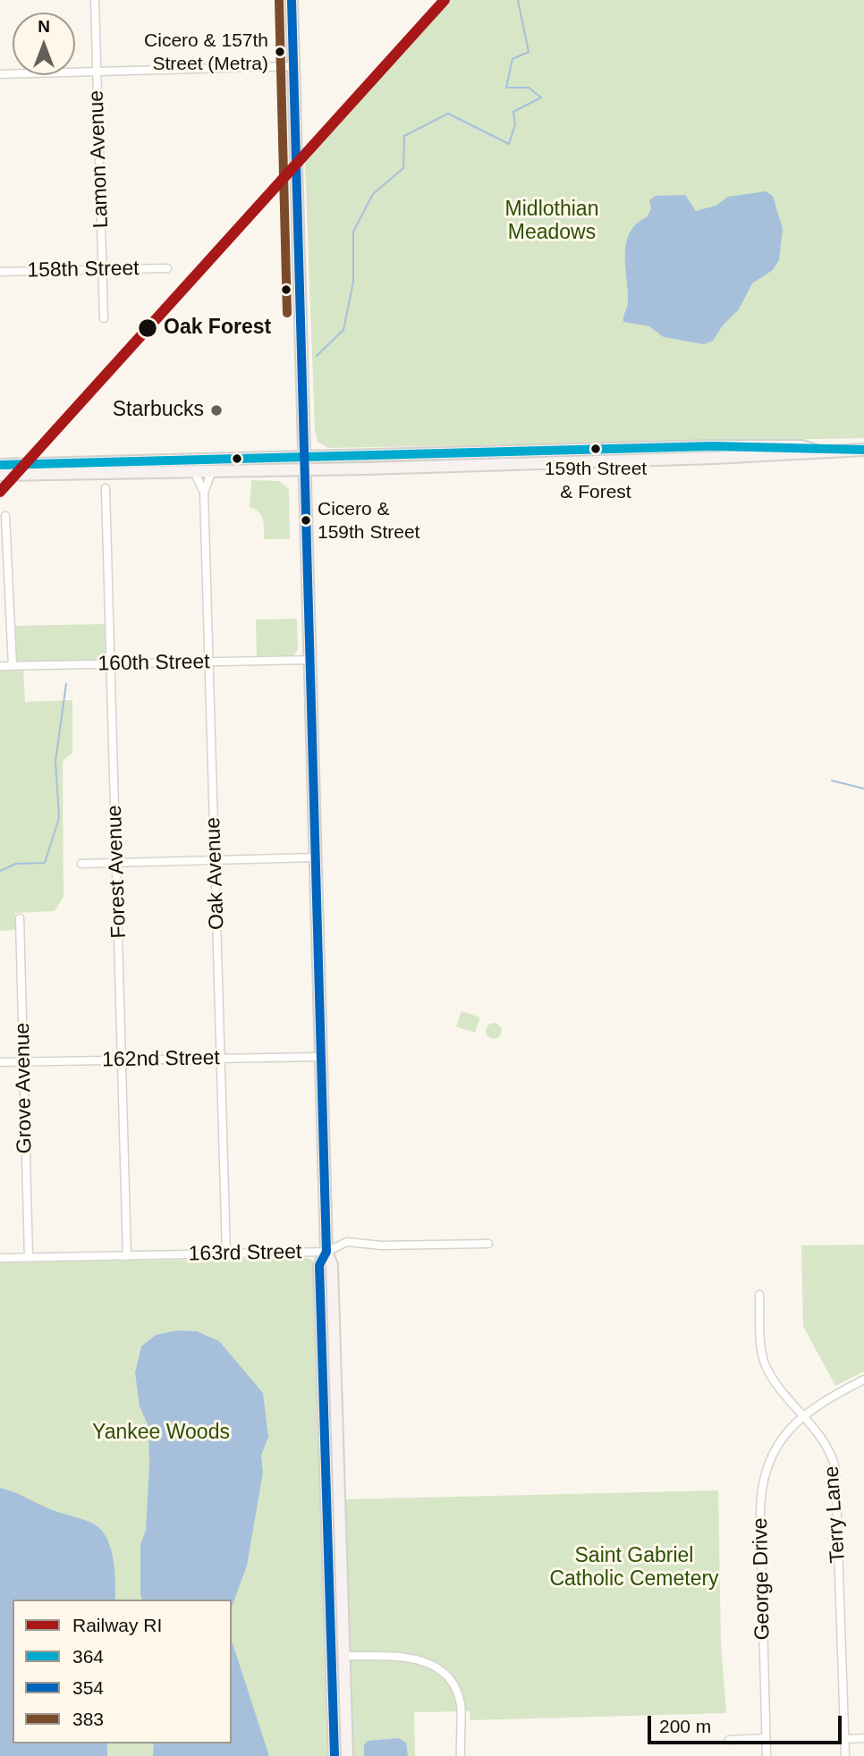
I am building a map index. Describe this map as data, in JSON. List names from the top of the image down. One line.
{"streets":{"street":["Lamon Avenue","158th Street","160th Street","Forest Avenue","Oak Avenue","162nd Street","Grove Avenue","163rd Street","Terry Lane","George Drive"]},"crossings":[["Lamon Avenue","158th Street"],["160th Street","Forest Avenue"],["160th Street","Oak Avenue"],["Forest Avenue","162nd Street"],["Forest Avenue","163rd Street"],["Oak Avenue","162nd Street"],["Oak Avenue","163rd Street"],["162nd Street","Grove Avenue"],["Grove Avenue","163rd Street"],["Terry Lane","George Drive"]],"parks":["Midlothian Meadows","Yankee Woods","Saint Gabriel Catholic Cemetery"],"places":["Cicero & 157th Street (Metra)","Oak Forest","Starbucks","159th Street & Forest","Cicero & 159th Street"],"lines":["rail line RI","transit line 354","transit line 383","transit line 364"],"legend":["Railway RI","364","354","383"],"scale_bar":"200 m","north":"top"}
